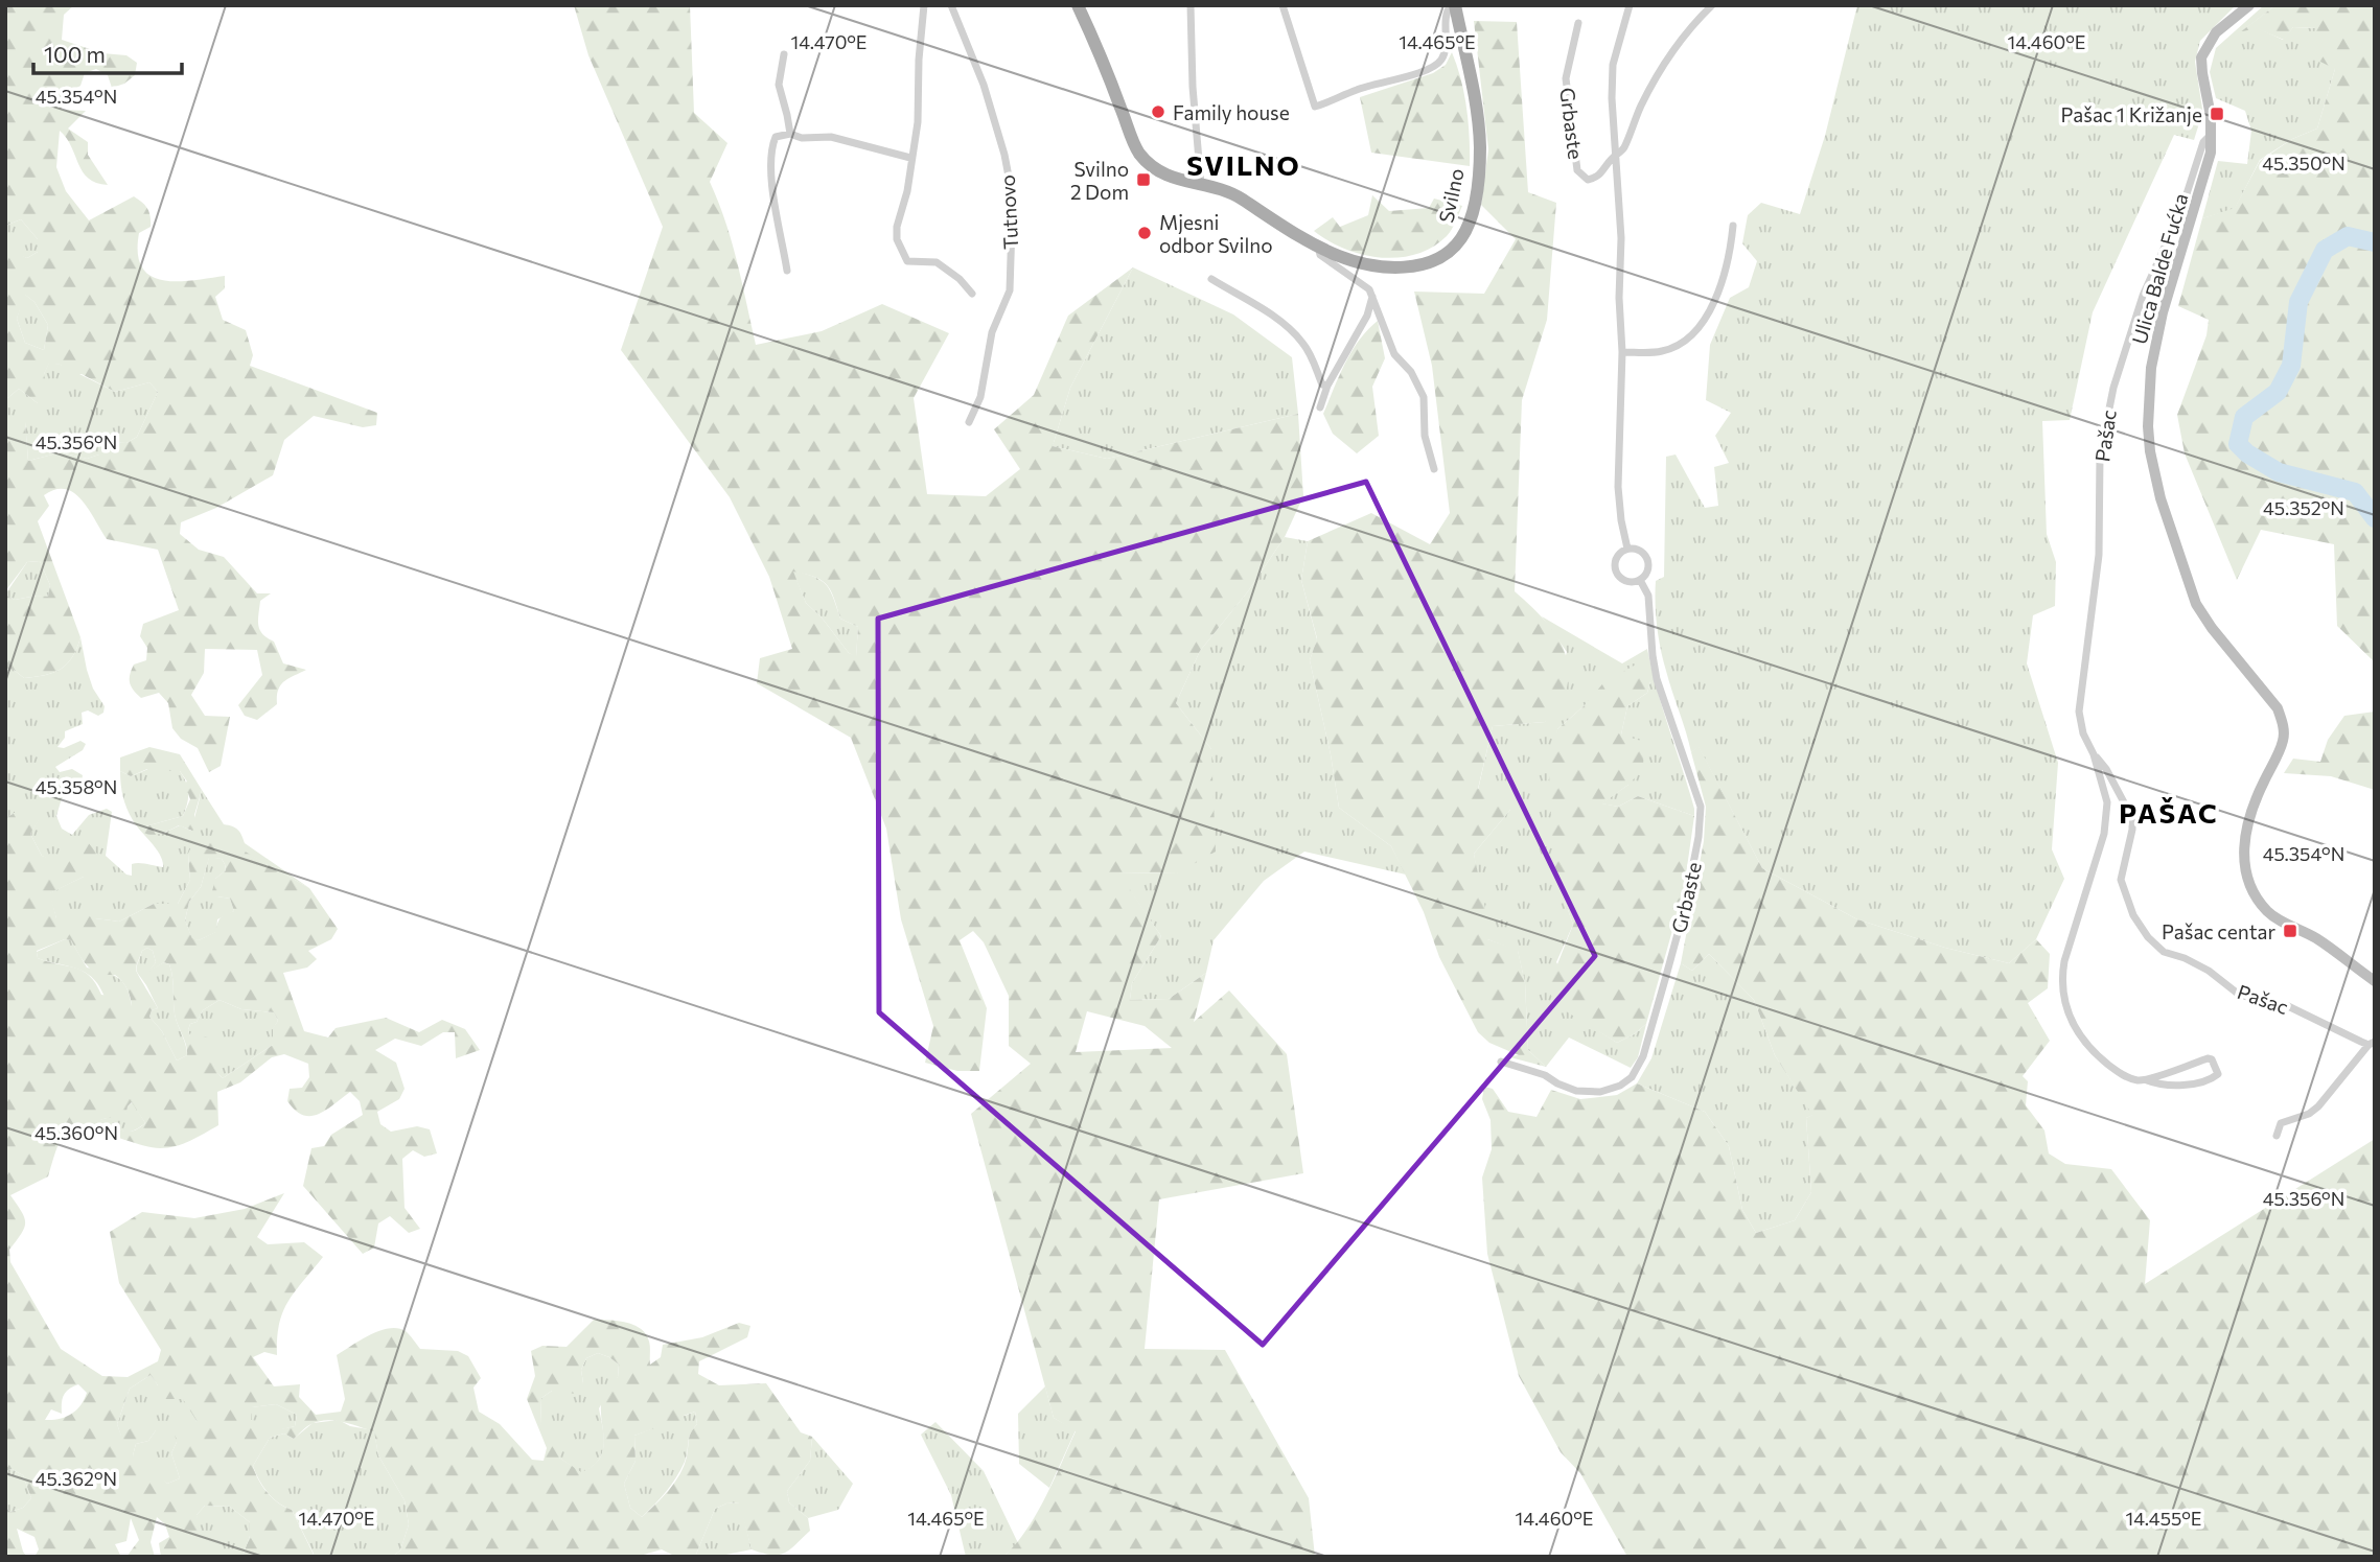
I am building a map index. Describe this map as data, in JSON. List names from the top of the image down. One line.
{"streets":{"main road":["Svilno","Ulica Balde Fućka"],"street":["Grbaste","Tutnovo","Pašac"]},"crossings":[["Ulica Balde Fućka","Pašac"]],"districts":["SVILNO","PAŠAC"],"places":{"other":["Family house","Mjesni odbor Svilno"],"transit":["Pašac 1 Križanje","Svilno 2 Dom","Pašac centar"]},"scale_bar":"100 m","coordinates":["14.470°E","14.465°E","14.460°E","45.354°N","45.350°N","45.356°N","45.352°N","45.358°N","45.360°N","45.362°N","14.455°E"]}
